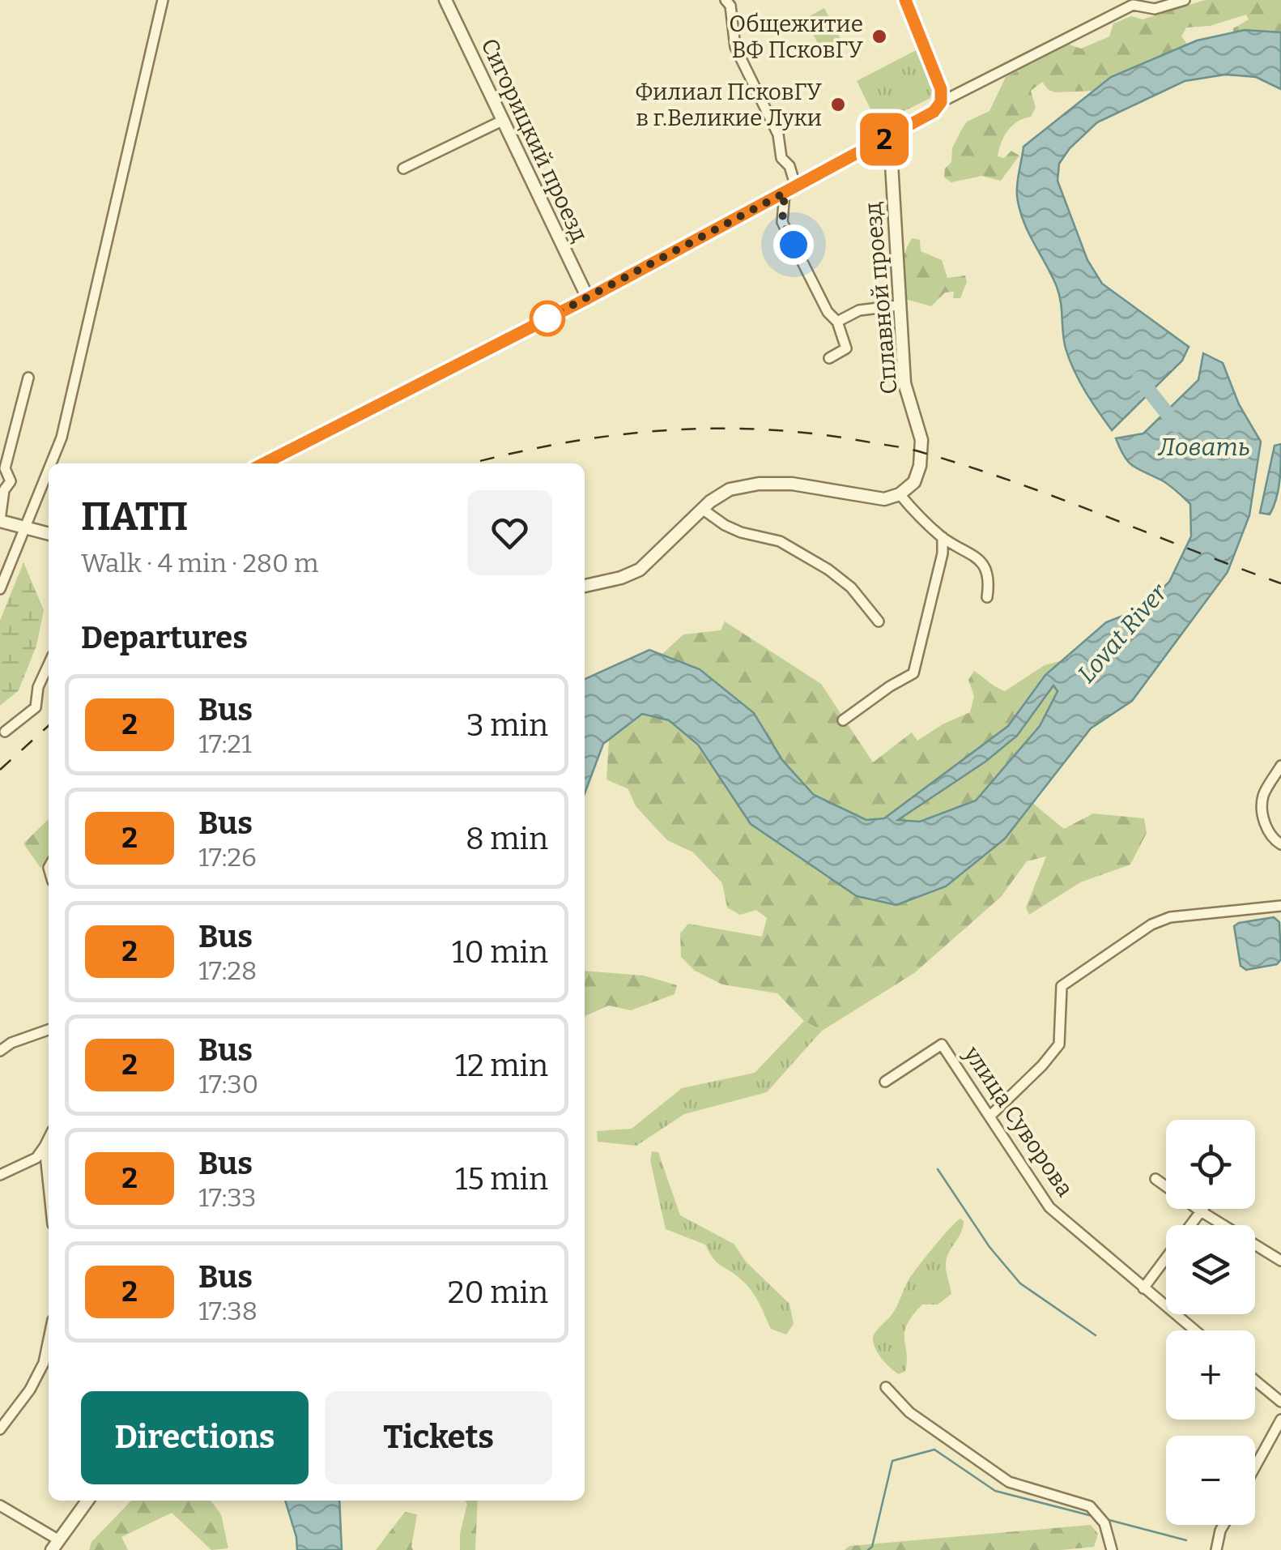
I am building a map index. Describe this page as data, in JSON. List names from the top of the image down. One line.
{"streets":{"street":["Сигорицкий проезд","Сплавной проезд","улица Суворова"]},"water":["Ловать","Lovat River"],"places":["Общежитие ВФ ПсковГУ","Филиал ПсковГУ в г.Великие Луки"],"lines":["bus line 2"],"page":{"on_map":"2","heading":[["ПАТП","Walk · 4 min · 280 m"],"Departures"],"list":[{"mark":"2","name":"Bus","note":"17:21","value":"3 min"},{"mark":"2","name":"Bus","note":"17:26","value":"8 min"},{"mark":"2","name":"Bus","note":"17:28","value":"10 min"},{"mark":"2","name":"Bus","note":"17:30","value":"12 min"},{"mark":"2","name":"Bus","note":"17:33","value":"15 min"},{"mark":"2","name":"Bus","note":"17:38","value":"20 min"}],"map_buttons":["+","−"],"buttons":["Directions","Tickets"]}}
